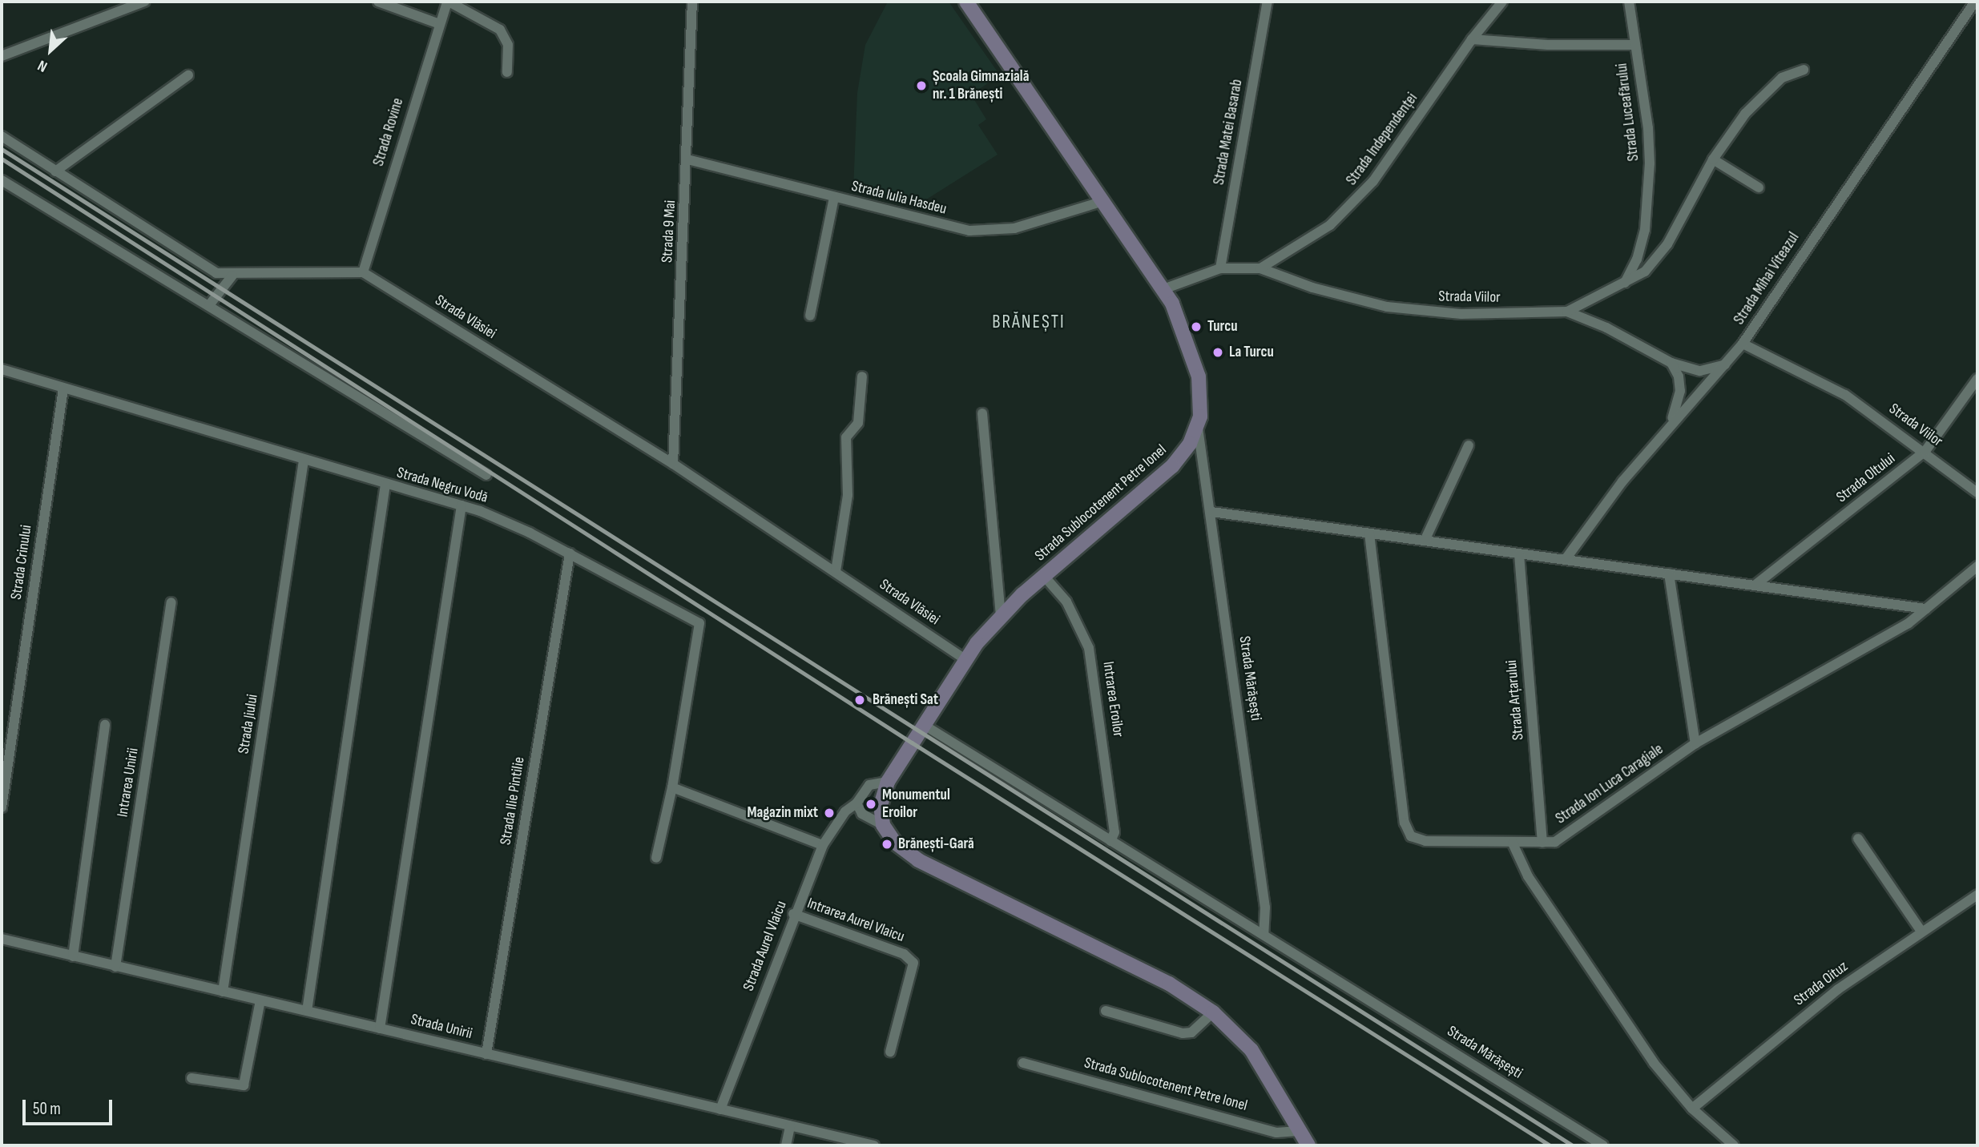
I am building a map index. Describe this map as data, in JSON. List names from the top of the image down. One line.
{"streets":{"main road":["Strada Sublocotenent Petre Ionel"],"street":["Strada Luceafărului","Strada Rovine","Strada Matei Basarab","Strada Independenței","Strada Iulia Hasdeu","Strada 9 Mai","Strada Mihai Viteazul","Strada Viilor","Strada Vlăsiei","Strada Oltului","Strada Negru Vodă","Strada Crinului","Strada Mărășești","Intrarea Eroilor","Strada Arțarului","Strada Jiului","Intrarea Unirii","Strada Ion Luca Caragiale","Strada Ilie Pintilie","Intrarea Aurel Vlaicu","Strada Aurel Vlaicu","Strada Oituz","Strada Unirii"]},"crossings":[["Strada Rovine","Strada Vlăsiei"],["Strada Independenței","Strada Viilor"],["Strada Iulia Hasdeu","Strada 9 Mai"],["Strada Iulia Hasdeu","Strada Sublocotenent Petre Ionel"],["Strada 9 Mai","Strada Vlăsiei"],["Strada Mihai Viteazul","Strada Viilor"],["Strada Viilor","Strada Oltului"],["Strada Vlăsiei","Strada Sublocotenent Petre Ionel"],["Strada Negru Vodă","Strada Crinului"],["Strada Negru Vodă","Strada Jiului"],["Strada Negru Vodă","Strada Ilie Pintilie"],["Strada Sublocotenent Petre Ionel","Strada Mărășești"],["Strada Sublocotenent Petre Ionel","Intrarea Eroilor"],["Strada Mărășești","Intrarea Eroilor"],["Strada Arțarului","Strada Ion Luca Caragiale"],["Strada Jiului","Strada Unirii"],["Intrarea Unirii","Strada Unirii"],["Strada Ilie Pintilie","Strada Unirii"],["Intrarea Aurel Vlaicu","Strada Aurel Vlaicu"],["Strada Aurel Vlaicu","Strada Unirii"]],"districts":["BRĂNEȘTI"],"places":["Școala Gimnazială nr. 1 Brănești","Turcu","La Turcu","Brănești Sat","Monumentul Eroilor","Magazin mixt","Brănești-Gară"],"scale_bar":"50 m","north":"bottom left"}
